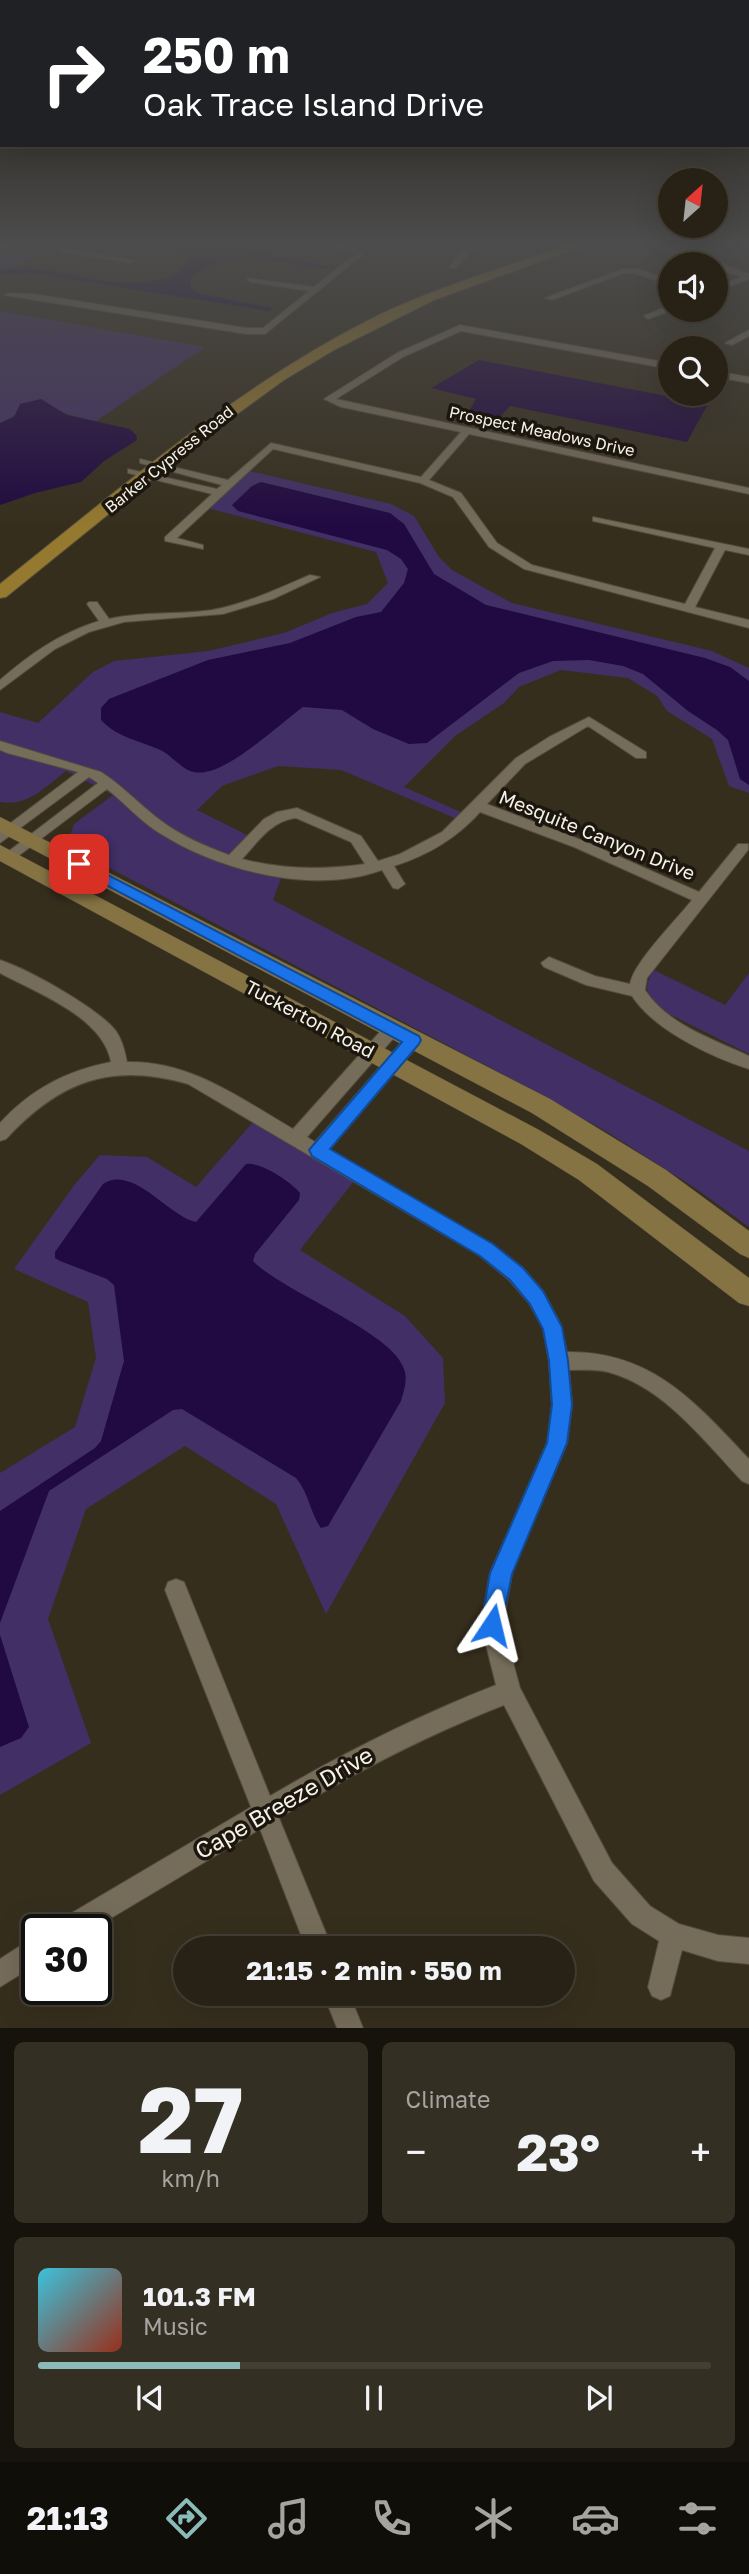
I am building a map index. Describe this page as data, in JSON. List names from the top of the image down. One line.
{"streets":{"main road":["Barker Cypress Road","Tuckerton Road"],"street":["Prospect Meadows Drive","Mesquite Canyon Drive","Cape Breeze Drive"]},"north":"top right","page":{"turn":["250 m","Oak Trace Island Drive"],"limit":"30","trip":"21:15 · 2 min · 550 m","tile":[["27","km/h"],"Climate"],"heat":["−","23°","+"],"song":["101.3 FM","Music"],"tabs":"21:13"}}
